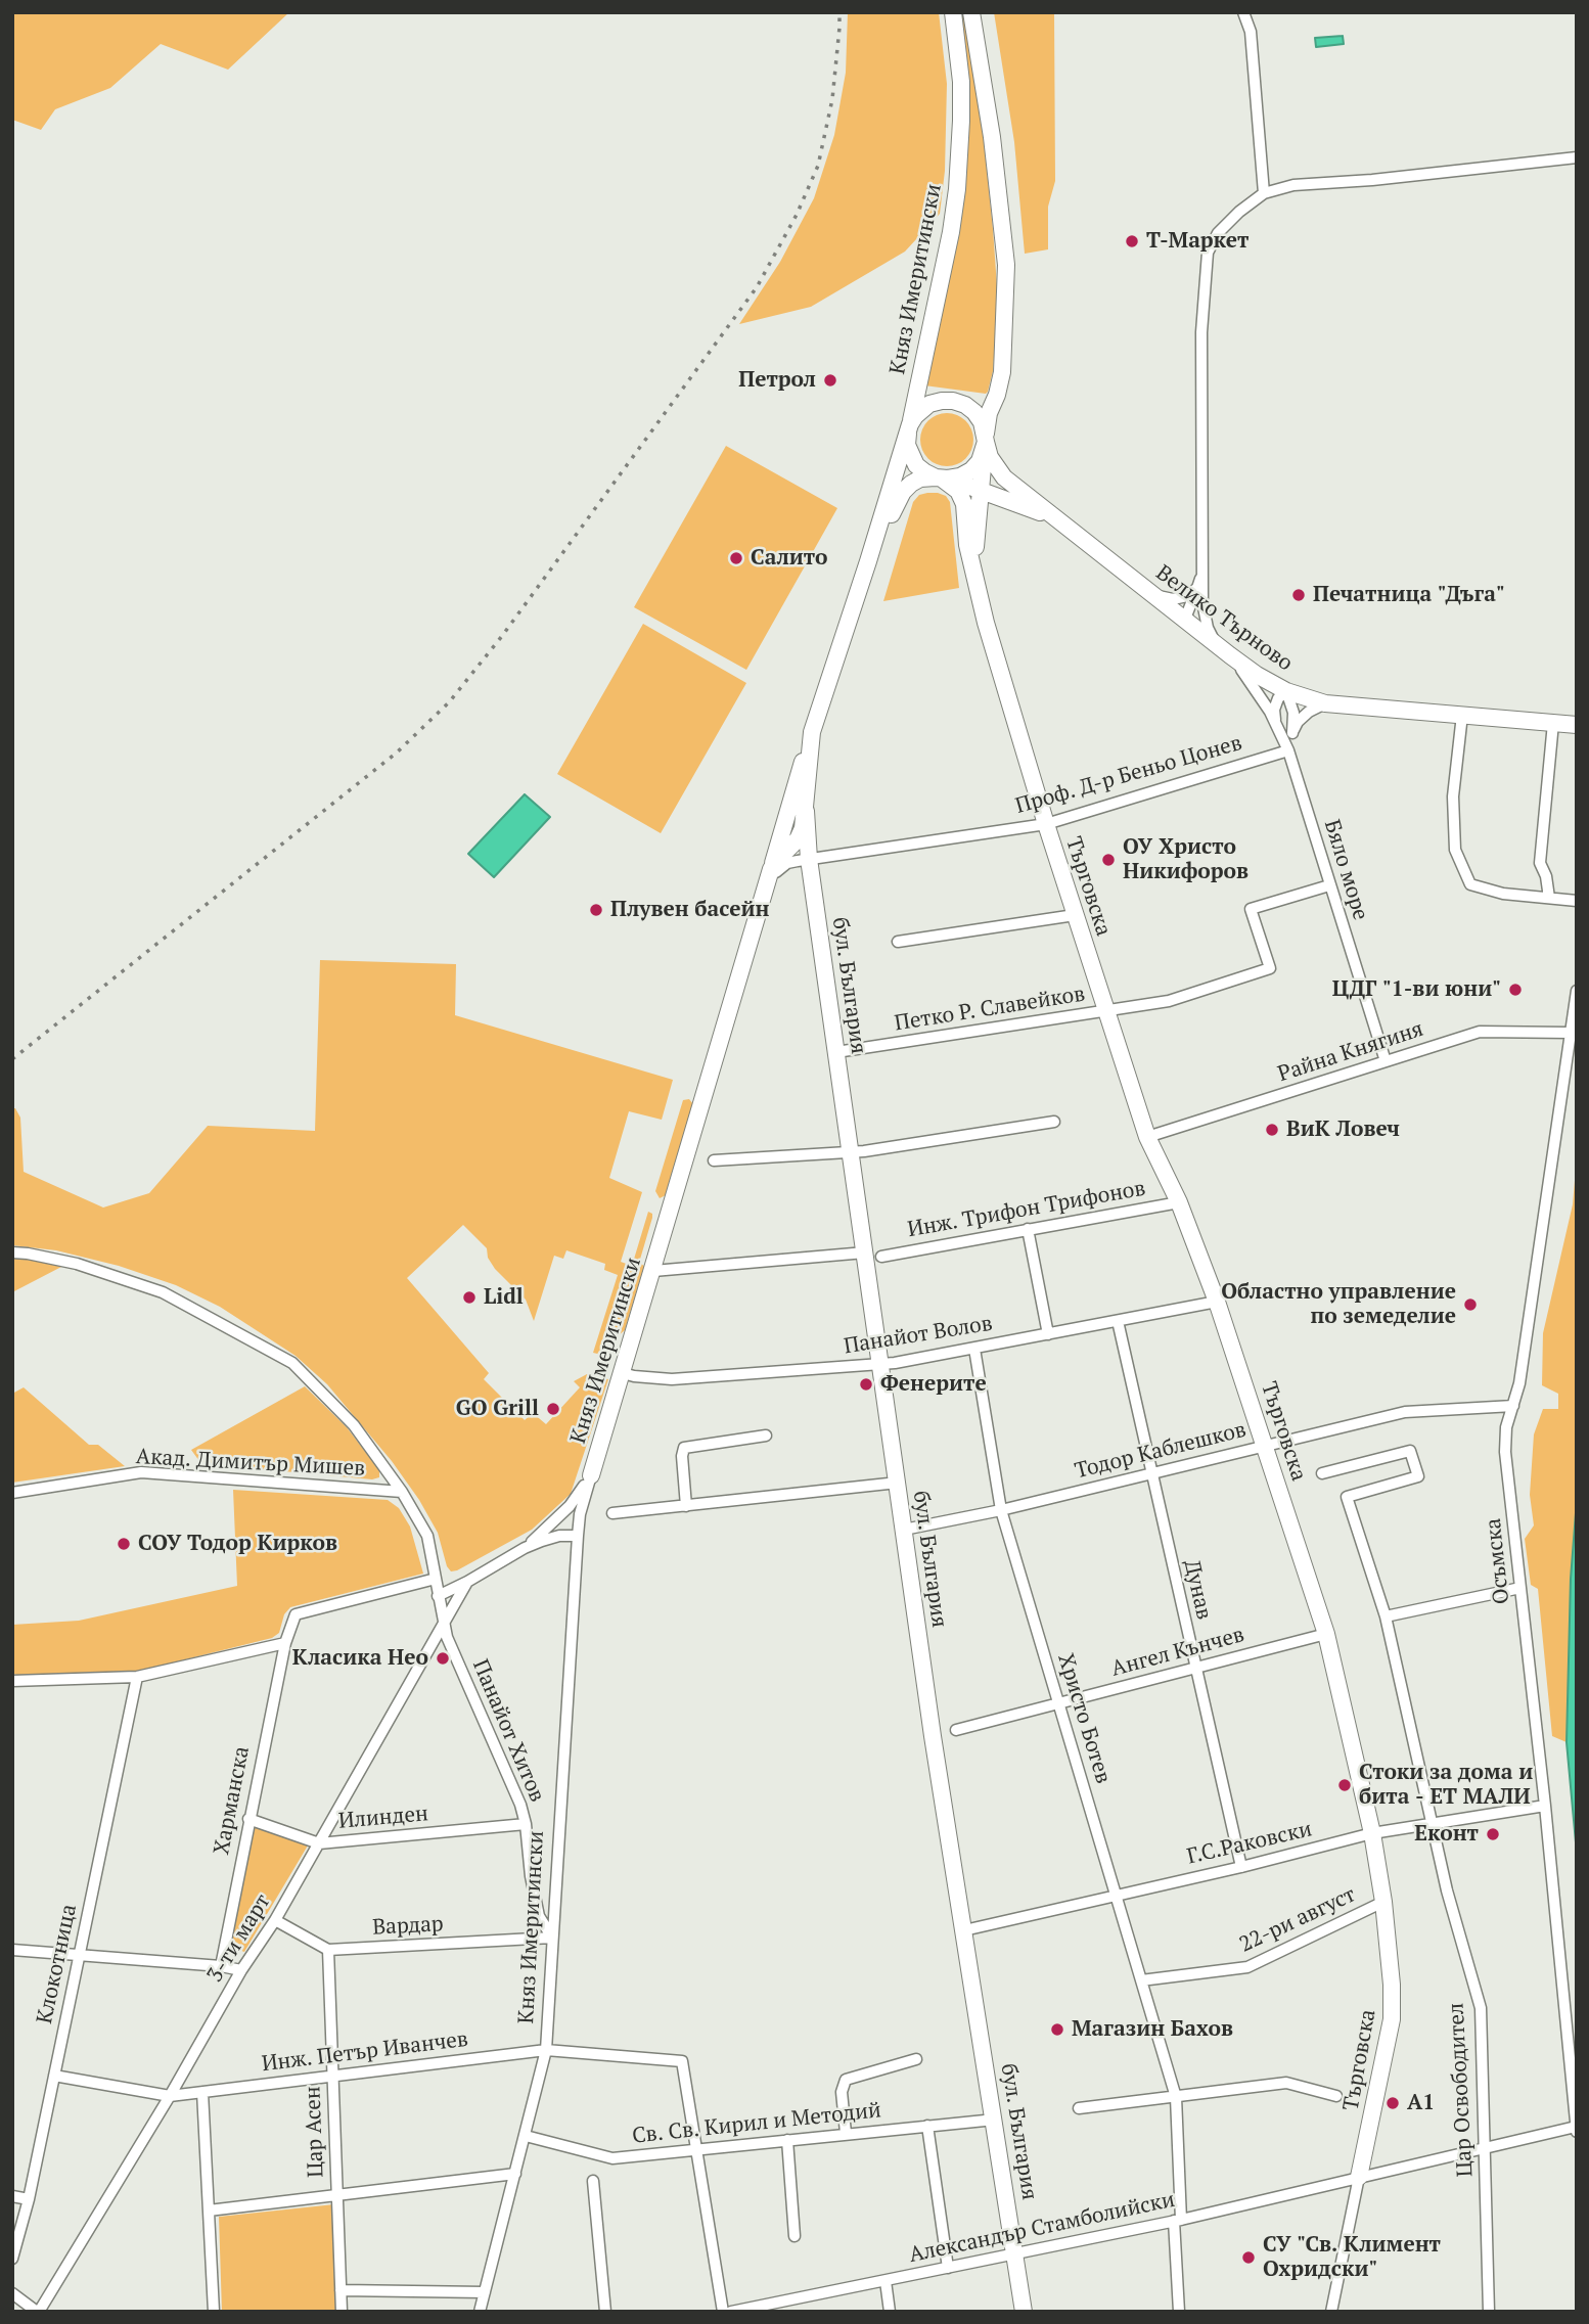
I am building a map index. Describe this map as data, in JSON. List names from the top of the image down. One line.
{"streets":{"street":["Княз Имеритински","Велико Търново","Проф. Д-р Беньо Цонев","Бяло море","Търговска","бул. България","Петко Р. Славейков","Райна Княгиня","Инж. Трифон Трифонов","Панайот Волов","Тодор Каблешков","Акад. Димитър Мишев","Осъмска","Дунав","Ангел Кънчев","Христо Ботев","Панайот Хитов","Харманска","Илинден","Г.С.Раковски","22-ри август","Вардар","3-ти март","Клокотница","Инж. Петър Иванчев","Цар Освободител","Св. Св. Кирил и Методий","Цар Асен","Александър Стамболийски"]},"crossings":[["Княз Имеритински","Велико Търново"],["Княз Имеритински","Проф. Д-р Беньо Цонев"],["Княз Имеритински","бул. България"],["Княз Имеритински","Инж. Трифон Трифонов"],["Княз Имеритински","Панайот Волов"],["Княз Имеритински","Панайот Хитов"],["Княз Имеритински","Вардар"],["Княз Имеритински","Инж. Петър Иванчев"],["Княз Имеритински","Св. Св. Кирил и Методий"],["Велико Търново","Бяло море"],["Проф. Д-р Беньо Цонев","Бяло море"],["Проф. Д-р Беньо Цонев","Търговска"],["Проф. Д-р Беньо Цонев","бул. България"],["Бяло море","Петко Р. Славейков"],["Бяло море","Райна Княгиня"],["Търговска","Петко Р. Славейков"],["Търговска","Райна Княгиня"],["Търговска","Инж. Трифон Трифонов"],["Търговска","Панайот Волов"],["Търговска","Тодор Каблешков"],["Търговска","Ангел Кънчев"],["Търговска","Г.С.Раковски"],["Търговска","22-ри август"],["Търговска","Александър Стамболийски"],["бул. България","Петко Р. Славейков"],["бул. България","Инж. Трифон Трифонов"],["бул. България","Панайот Волов"],["бул. България","Тодор Каблешков"],["бул. България","Г.С.Раковски"],["бул. България","Св. Св. Кирил и Методий"],["бул. България","Александър Стамболийски"],["Райна Княгиня","Осъмска"],["Панайот Волов","Дунав"],["Панайот Волов","Христо Ботев"],["Тодор Каблешков","Осъмска"],["Тодор Каблешков","Дунав"],["Тодор Каблешков","Христо Ботев"],["Акад. Димитър Мишев","Панайот Хитов"],["Акад. Димитър Мишев","3-ти март"],["Осъмска","Г.С.Раковски"],["Осъмска","Александър Стамболийски"],["Дунав","Ангел Кънчев"],["Дунав","Г.С.Раковски"],["Ангел Кънчев","Христо Ботев"],["Христо Ботев","Г.С.Раковски"],["Христо Ботев","22-ри август"],["Христо Ботев","Александър Стамболийски"],["Панайот Хитов","Илинден"],["Панайот Хитов","Вардар"],["Панайот Хитов","3-ти март"],["Харманска","Илинден"],["Илинден","3-ти март"],["Г.С.Раковски","Цар Освободител"],["Вардар","Цар Асен"],["3-ти март","Инж. Петър Иванчев"],["Клокотница","Инж. Петър Иванчев"],["Инж. Петър Иванчев","Св. Св. Кирил и Методий"],["Инж. Петър Иванчев","Цар Асен"],["Цар Освободител","Александър Стамболийски"]],"places":["Т-Маркет","Петрол","Салито","Печатница \"Дъга\"","ОУ Христо Никифоров","Плувен басейн","ЦДГ \"1-ви юни\"","ВиК Ловеч","Lidl","Областно управление по земеделие","Фенерите","GO Grill","СОУ Тодор Кирков","Класика Нео","Стоки за дома и бита - ЕТ МАЛИ","Еконт","Магазин Бахов","A1","СУ \"Св. Климент Охридски\""]}
